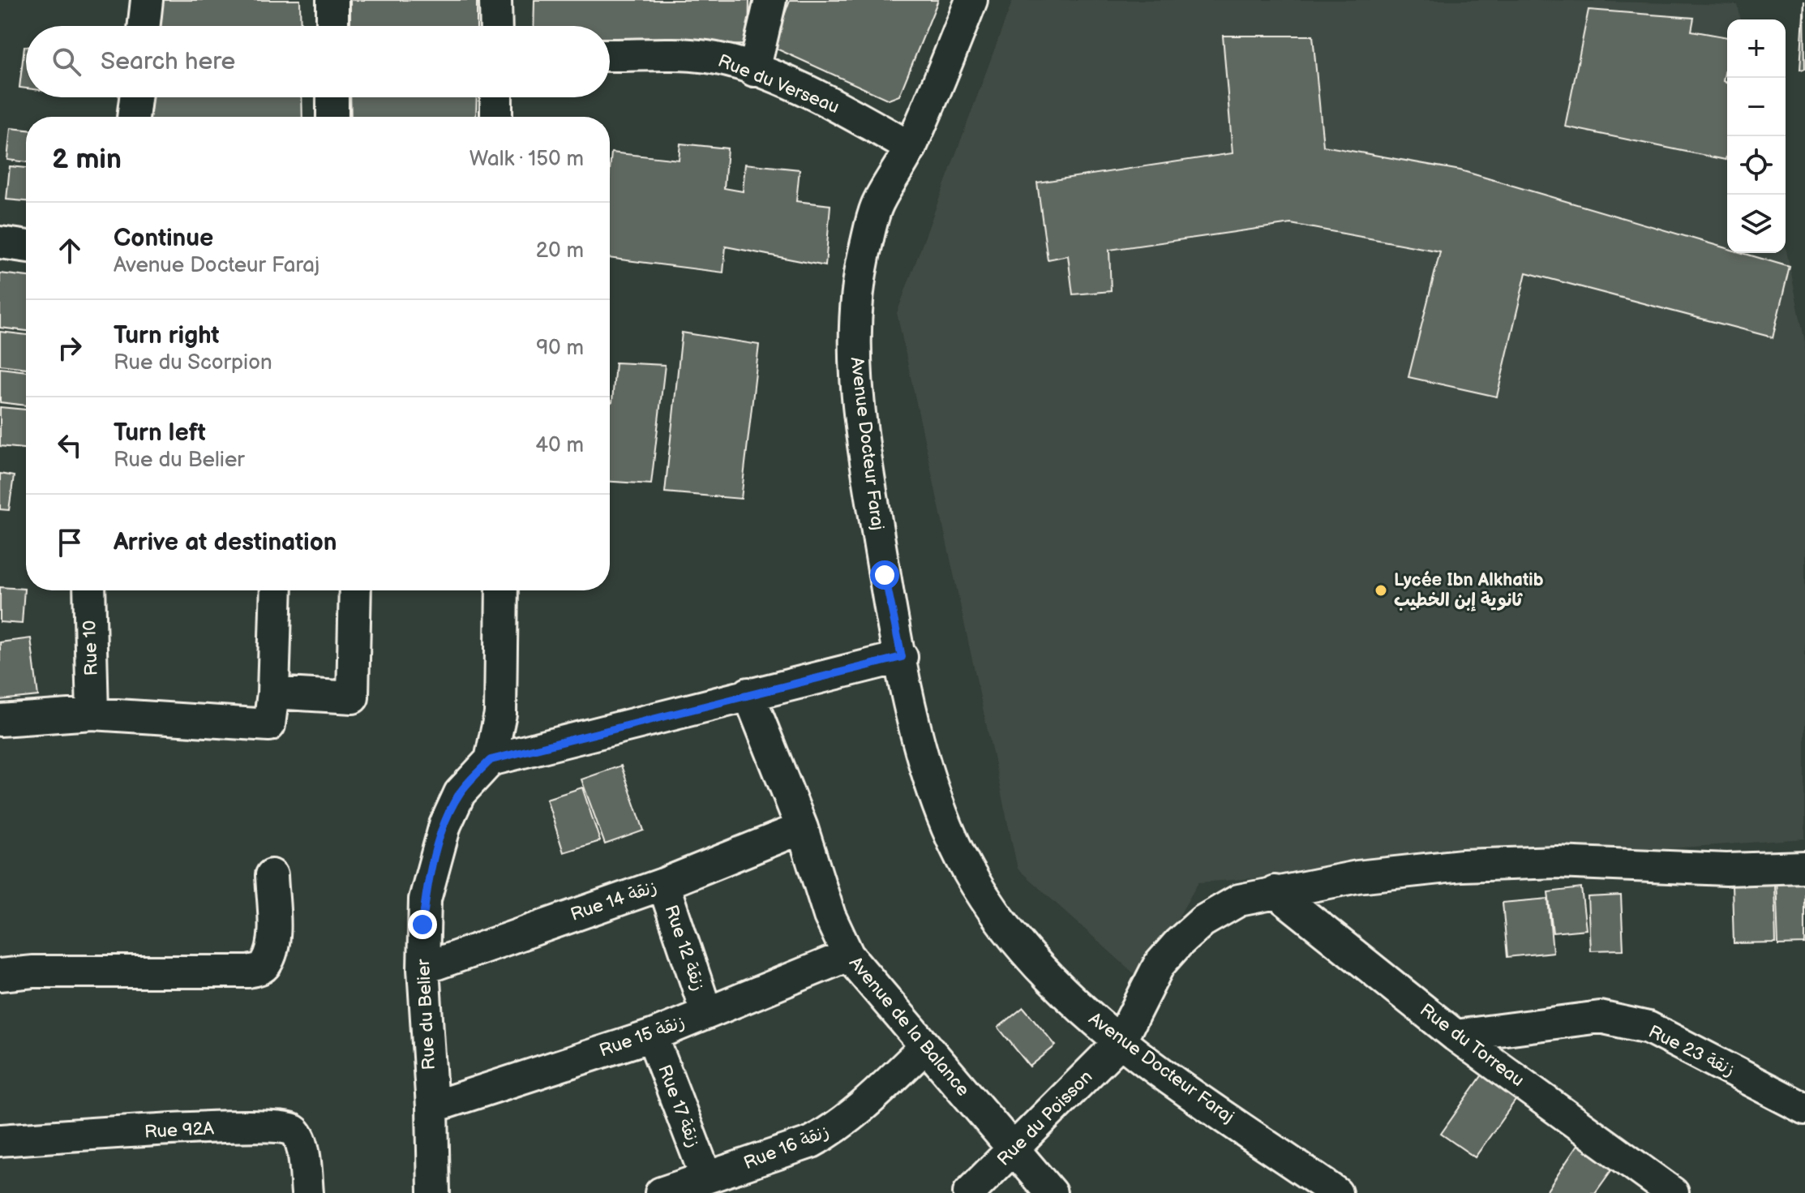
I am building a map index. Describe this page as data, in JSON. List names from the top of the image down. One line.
{"streets":{"street":["Rue du Verseau","Avenue Docteur Faraj","Rue 10","Rue 14 زنقة","Rue 12 زنقة","Rue du Belier","Avenue de la Balance","Rue 15 زنقة","Rue du Torreau","Rue 23 زنقة","Rue 17 زنقة","Rue du Poisson","Rue 92A","Rue 16 زنقة"]},"crossings":[["Rue du Verseau","Avenue Docteur Faraj"],["Avenue Docteur Faraj","Rue du Poisson"],["Rue 14 زنقة","Rue 12 زنقة"],["Rue 14 زنقة","Rue du Belier"],["Rue 14 زنقة","Avenue de la Balance"],["Rue 12 زنقة","Rue 15 زنقة"],["Rue du Belier","Rue 15 زنقة"],["Avenue de la Balance","Rue 15 زنقة"],["Avenue de la Balance","Rue du Poisson"],["Avenue de la Balance","Rue 16 زنقة"],["Rue 15 زنقة","Rue 17 زنقة"],["Rue du Torreau","Rue 23 زنقة"],["Rue du Torreau","Rue du Poisson"],["Rue 17 زنقة","Rue 16 زنقة"]],"places":["Lycée Ibn Alkhatib ثانوية إبن الخطيب"],"page":{"map_buttons":["+","−"],"search":"Search here","heading":["2 min","Walk · 150 m"],"list":[["Continue","Avenue Docteur Faraj","20 m"],["Turn right","Rue du Scorpion","90 m"],["Turn left","Rue du Belier","40 m"],"Arrive at destination"]}}
